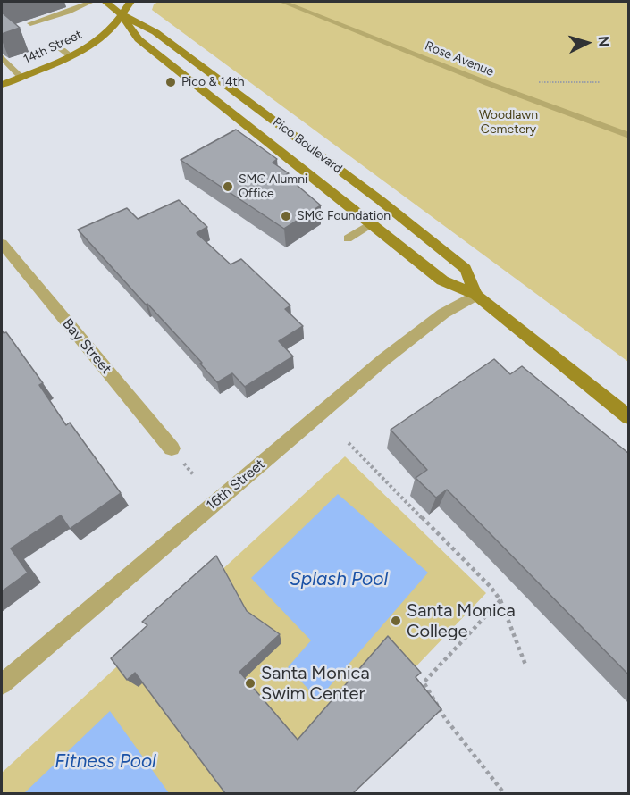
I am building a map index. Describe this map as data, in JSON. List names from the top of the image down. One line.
{"streets":{"main road":["14th Street","Pico Boulevard"],"street":["Bay Street","16th Street"],"lane":["Rose Avenue"]},"crossings":[["14th Street","Pico Boulevard"],["Pico Boulevard","16th Street"]],"water":["Splash Pool","Fitness Pool"],"parks":["Woodlawn Cemetery"],"places":["Pico & 14th","SMC Alumni Office","SMC Foundation","Santa Monica College","Santa Monica Swim Center"],"north":"right"}
